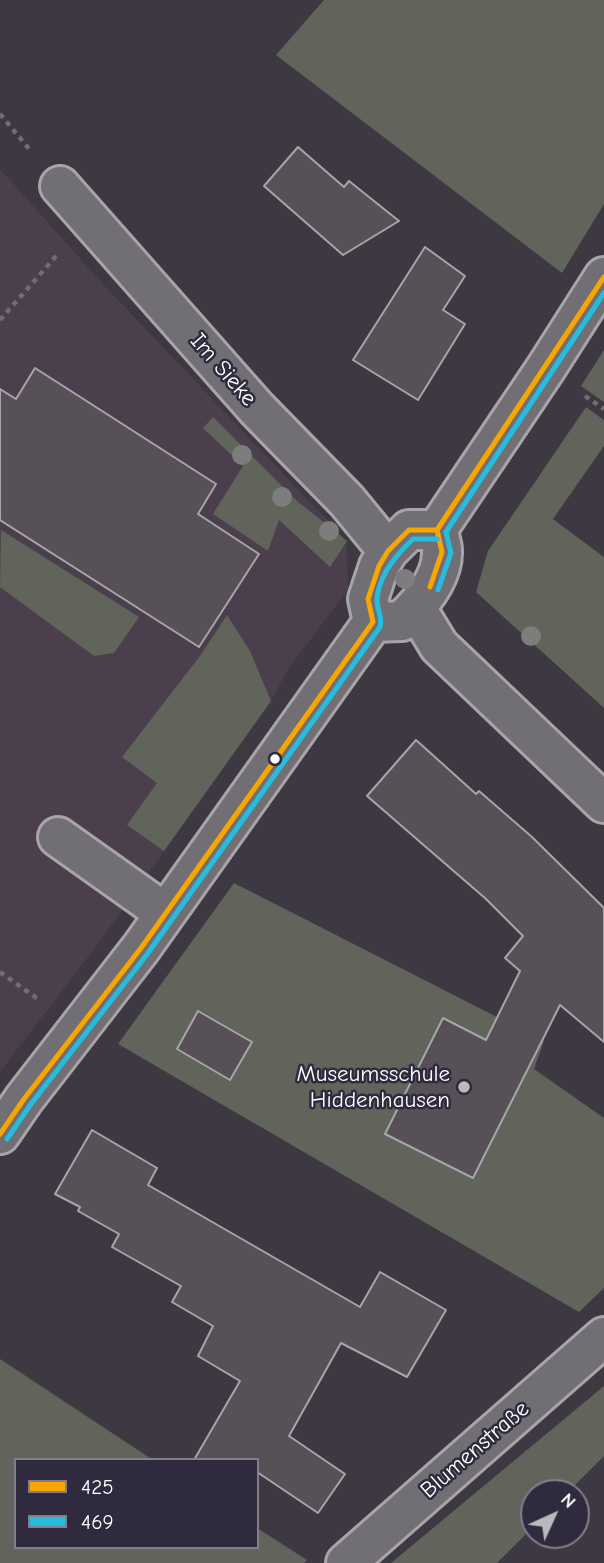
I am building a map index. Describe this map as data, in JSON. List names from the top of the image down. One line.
{"streets":{"street":["Im Sieke","Blumenstraße"]},"places":["Museumsschule Hiddenhausen"],"lines":["transit line 425","transit line 469"],"legend":["425","469"],"north":"top right"}
